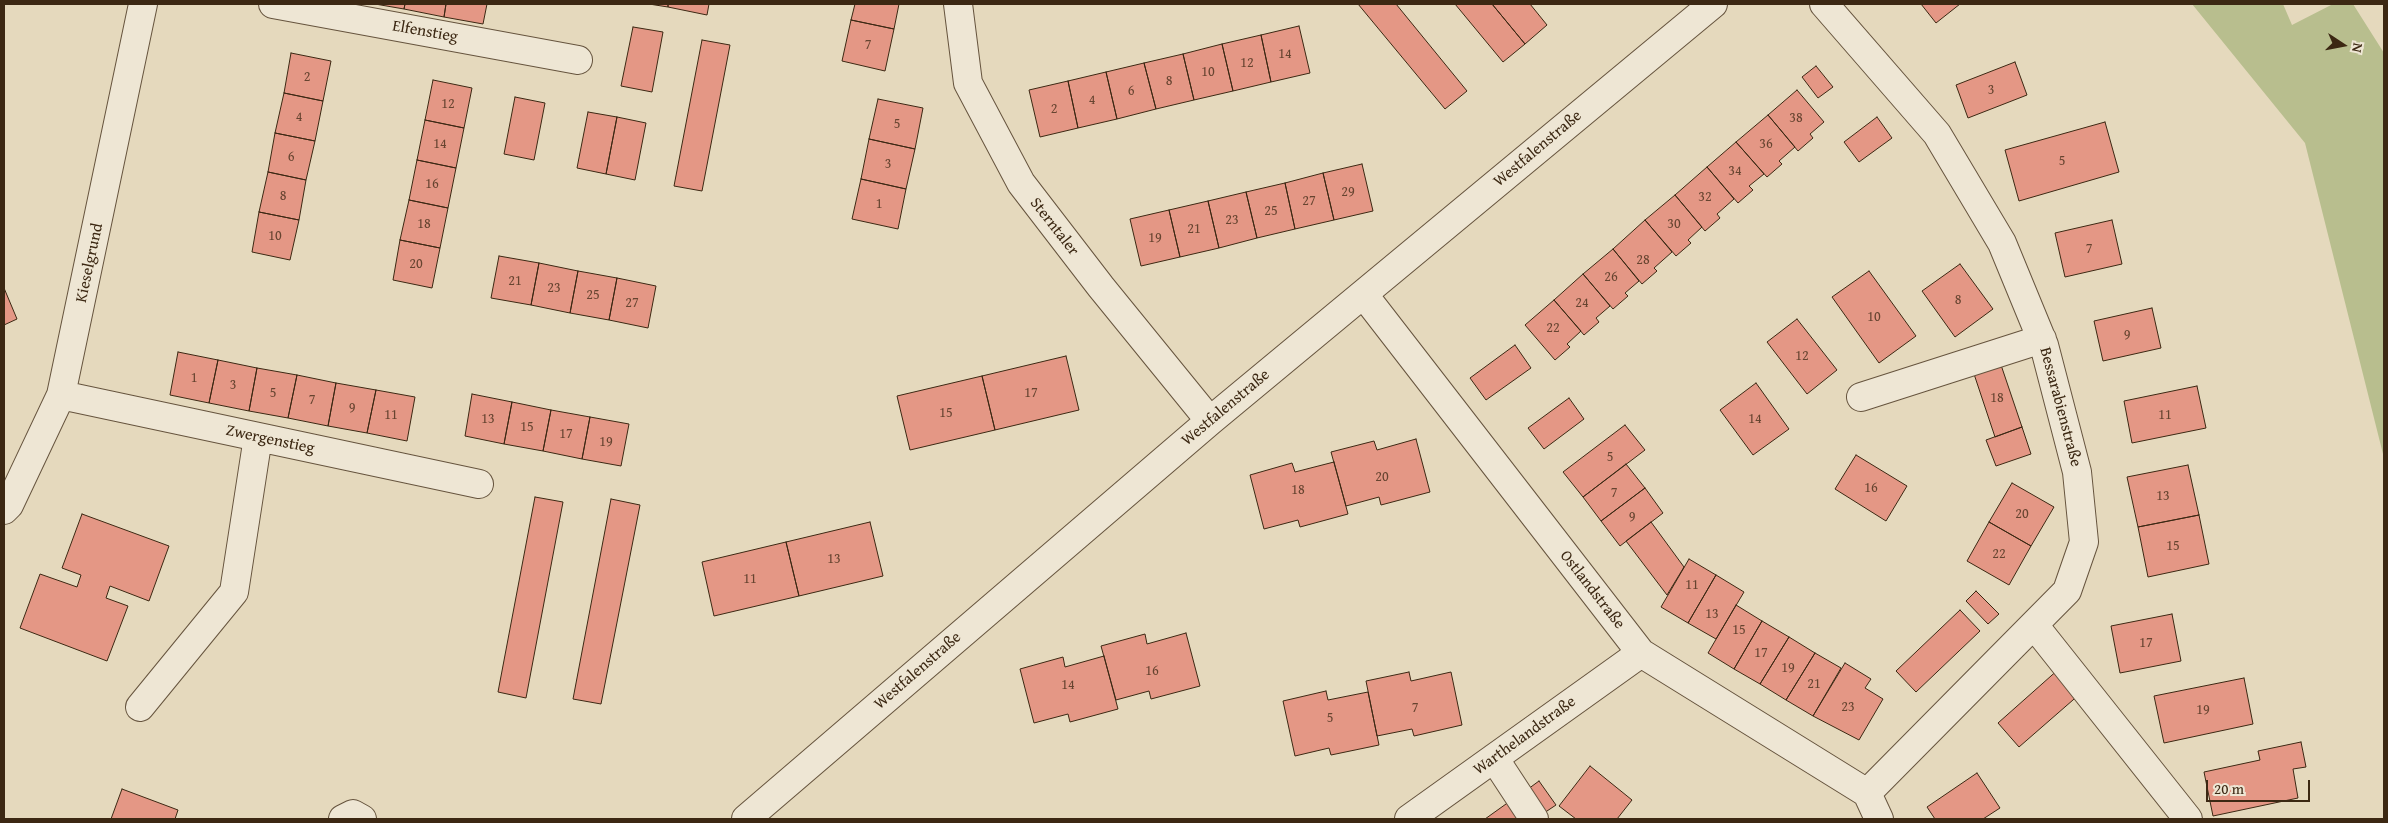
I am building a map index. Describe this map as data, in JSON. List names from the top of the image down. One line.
{"streets":{"street":["Elfenstieg","Westfalenstraße","Sterntaler","Kieselgrund","Bessarabienstraße","Zwergenstieg","Ostlandstraße","Warthelandstraße"]},"crossings":[["Westfalenstraße","Sterntaler"],["Westfalenstraße","Ostlandstraße"],["Kieselgrund","Zwergenstieg"],["Bessarabienstraße","Ostlandstraße"],["Ostlandstraße","Warthelandstraße"]],"house_numbers":["7","14","12","10","2","8","3","6","4","12","2","4","38","5","14","36","6","5","3","34","16","29","8","32","27","1","25","23","18","30","21","10","19","7","28","20","26","21","23","25","8","27","24","10","22","9","12","1","3","5","17","18","7","9","15","11","11","13","14","15","17","19","5","20","16","18","7","13","20","9","15","22","13","11","11","13","15","17","17","19","16","21","14","23","7","19","5"],"scale_bar":"20 m","north":"right"}
